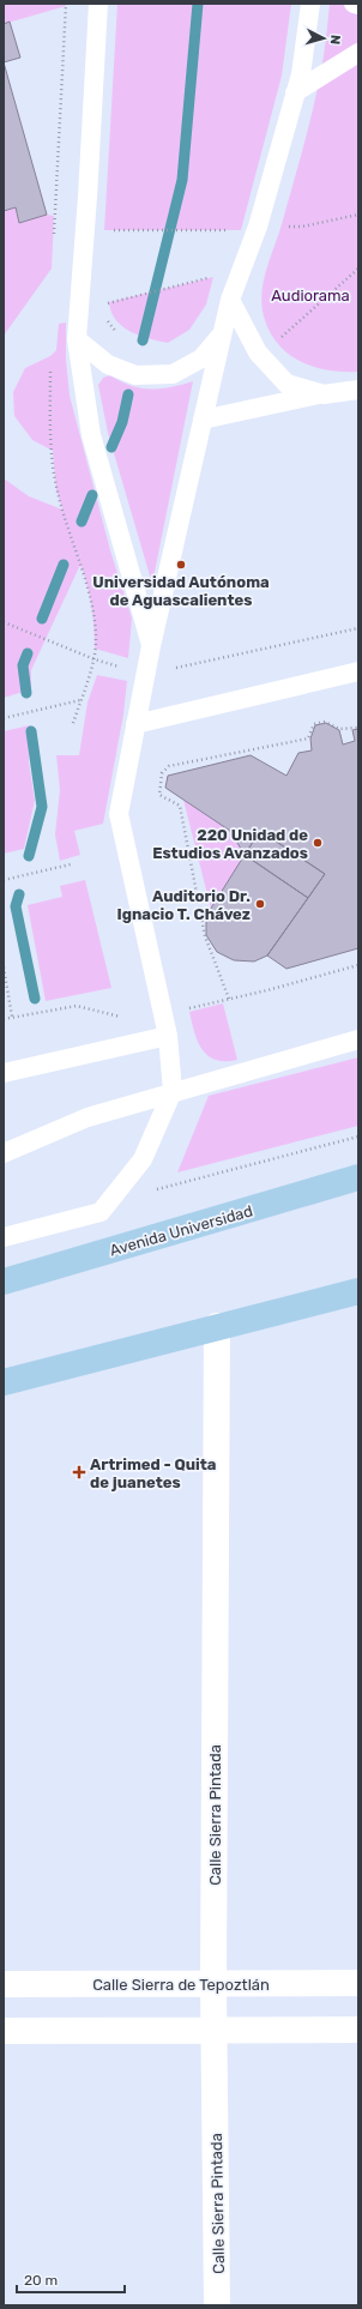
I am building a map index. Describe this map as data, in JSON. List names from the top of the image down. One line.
{"streets":{"main road":["Avenida Universidad"],"street":["Calle Sierra Pintada","Calle Sierra de Tepoztlán"]},"crossings":[["Calle Sierra Pintada","Calle Sierra de Tepoztlán"]],"parks":["Audiorama"],"places":{"other":["Universidad Autónoma de Aguascalientes","220 Unidad de Estudios Avanzados","Auditorio Dr. Ignacio T. Chávez"],"health":["Artrimed - Quita de juanetes"]},"scale_bar":"20 m","north":"right"}
